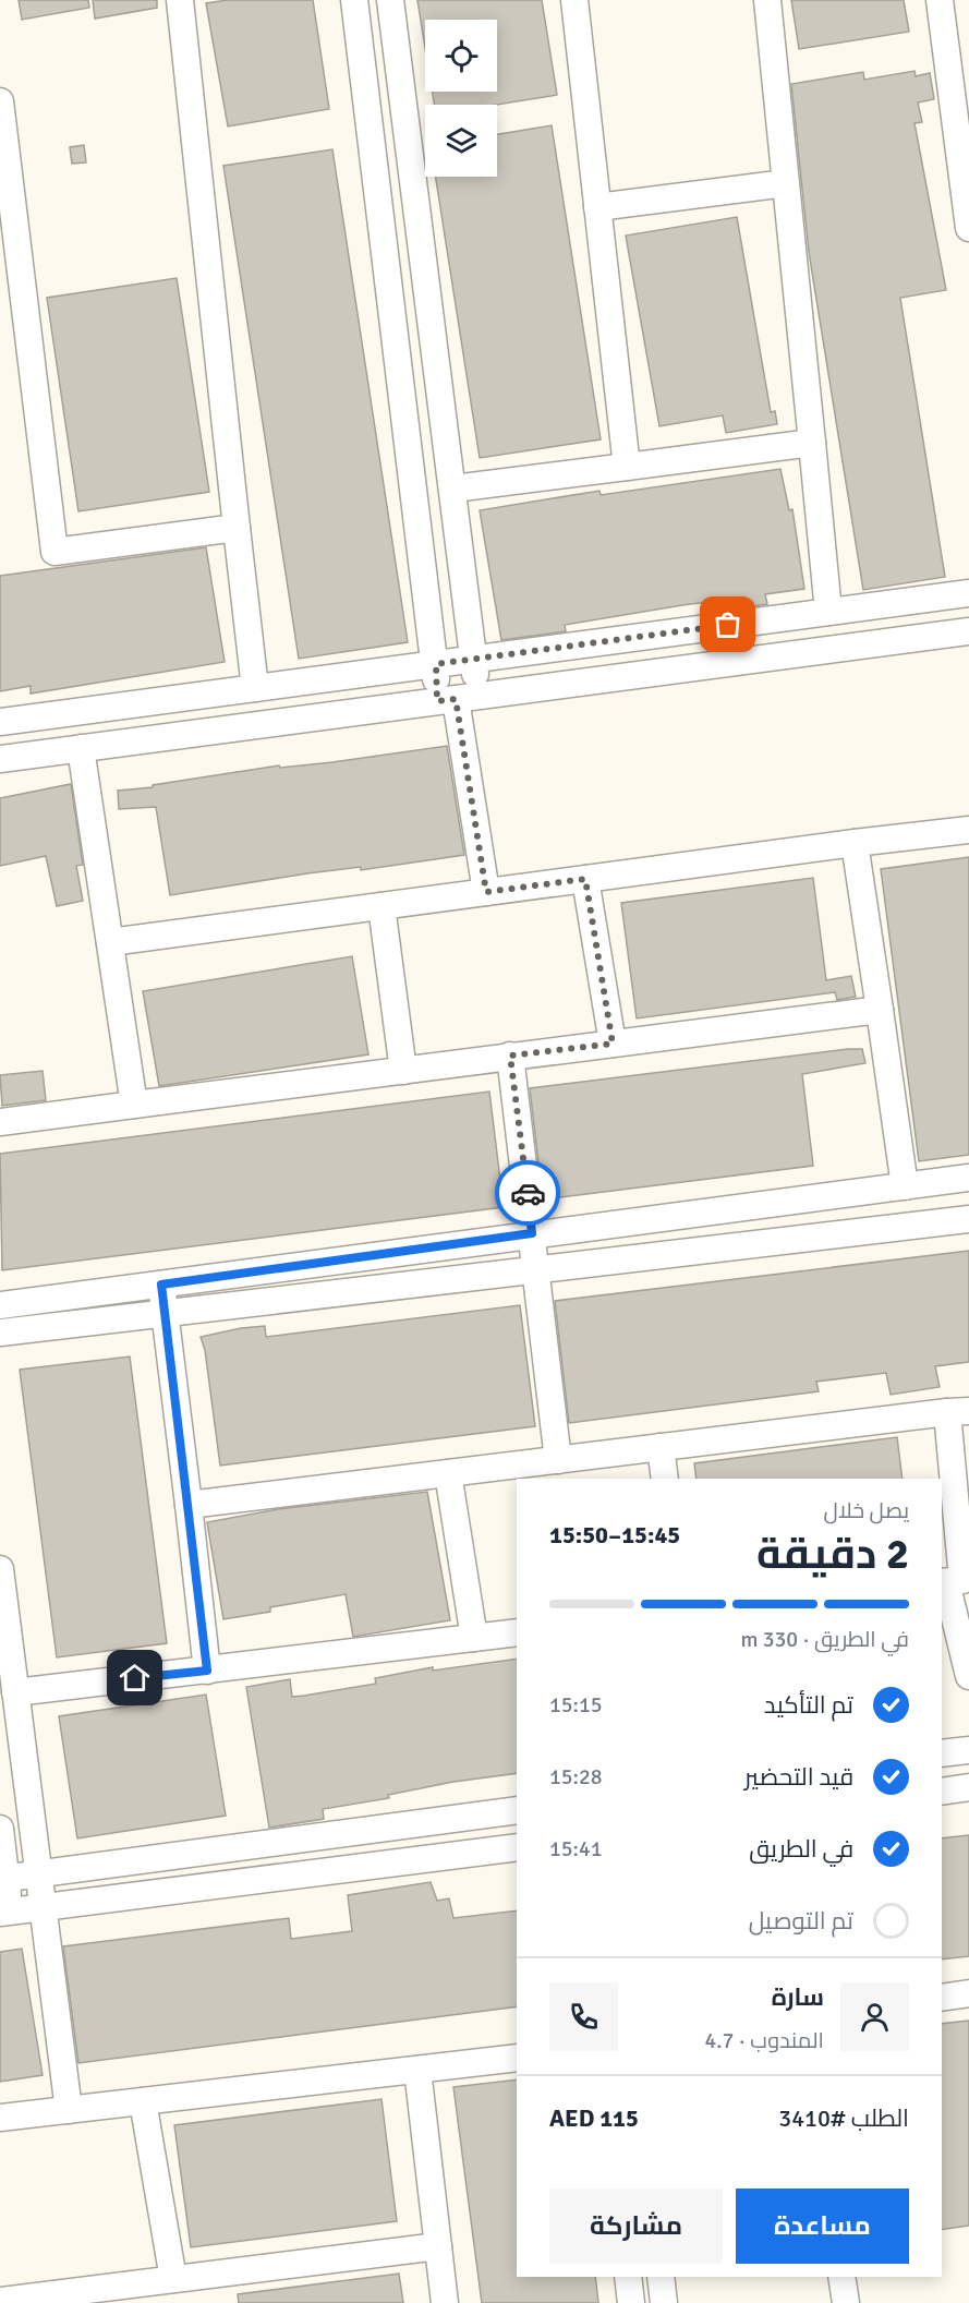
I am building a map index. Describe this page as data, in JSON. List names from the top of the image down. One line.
{"page":{"heading":["2 دقيقة","يصل خلال","15:45–15:50"],"panel":["سارة","المندوب · 4.7","الطلب #3410","AED 115"],"bar":"في الطريق · 330 m","list":[["تم التأكيد","15:15"],["قيد التحضير","15:28"],["في الطريق","15:41"],"تم التوصيل"],"buttons":["مساعدة","مشاركة"]}}
